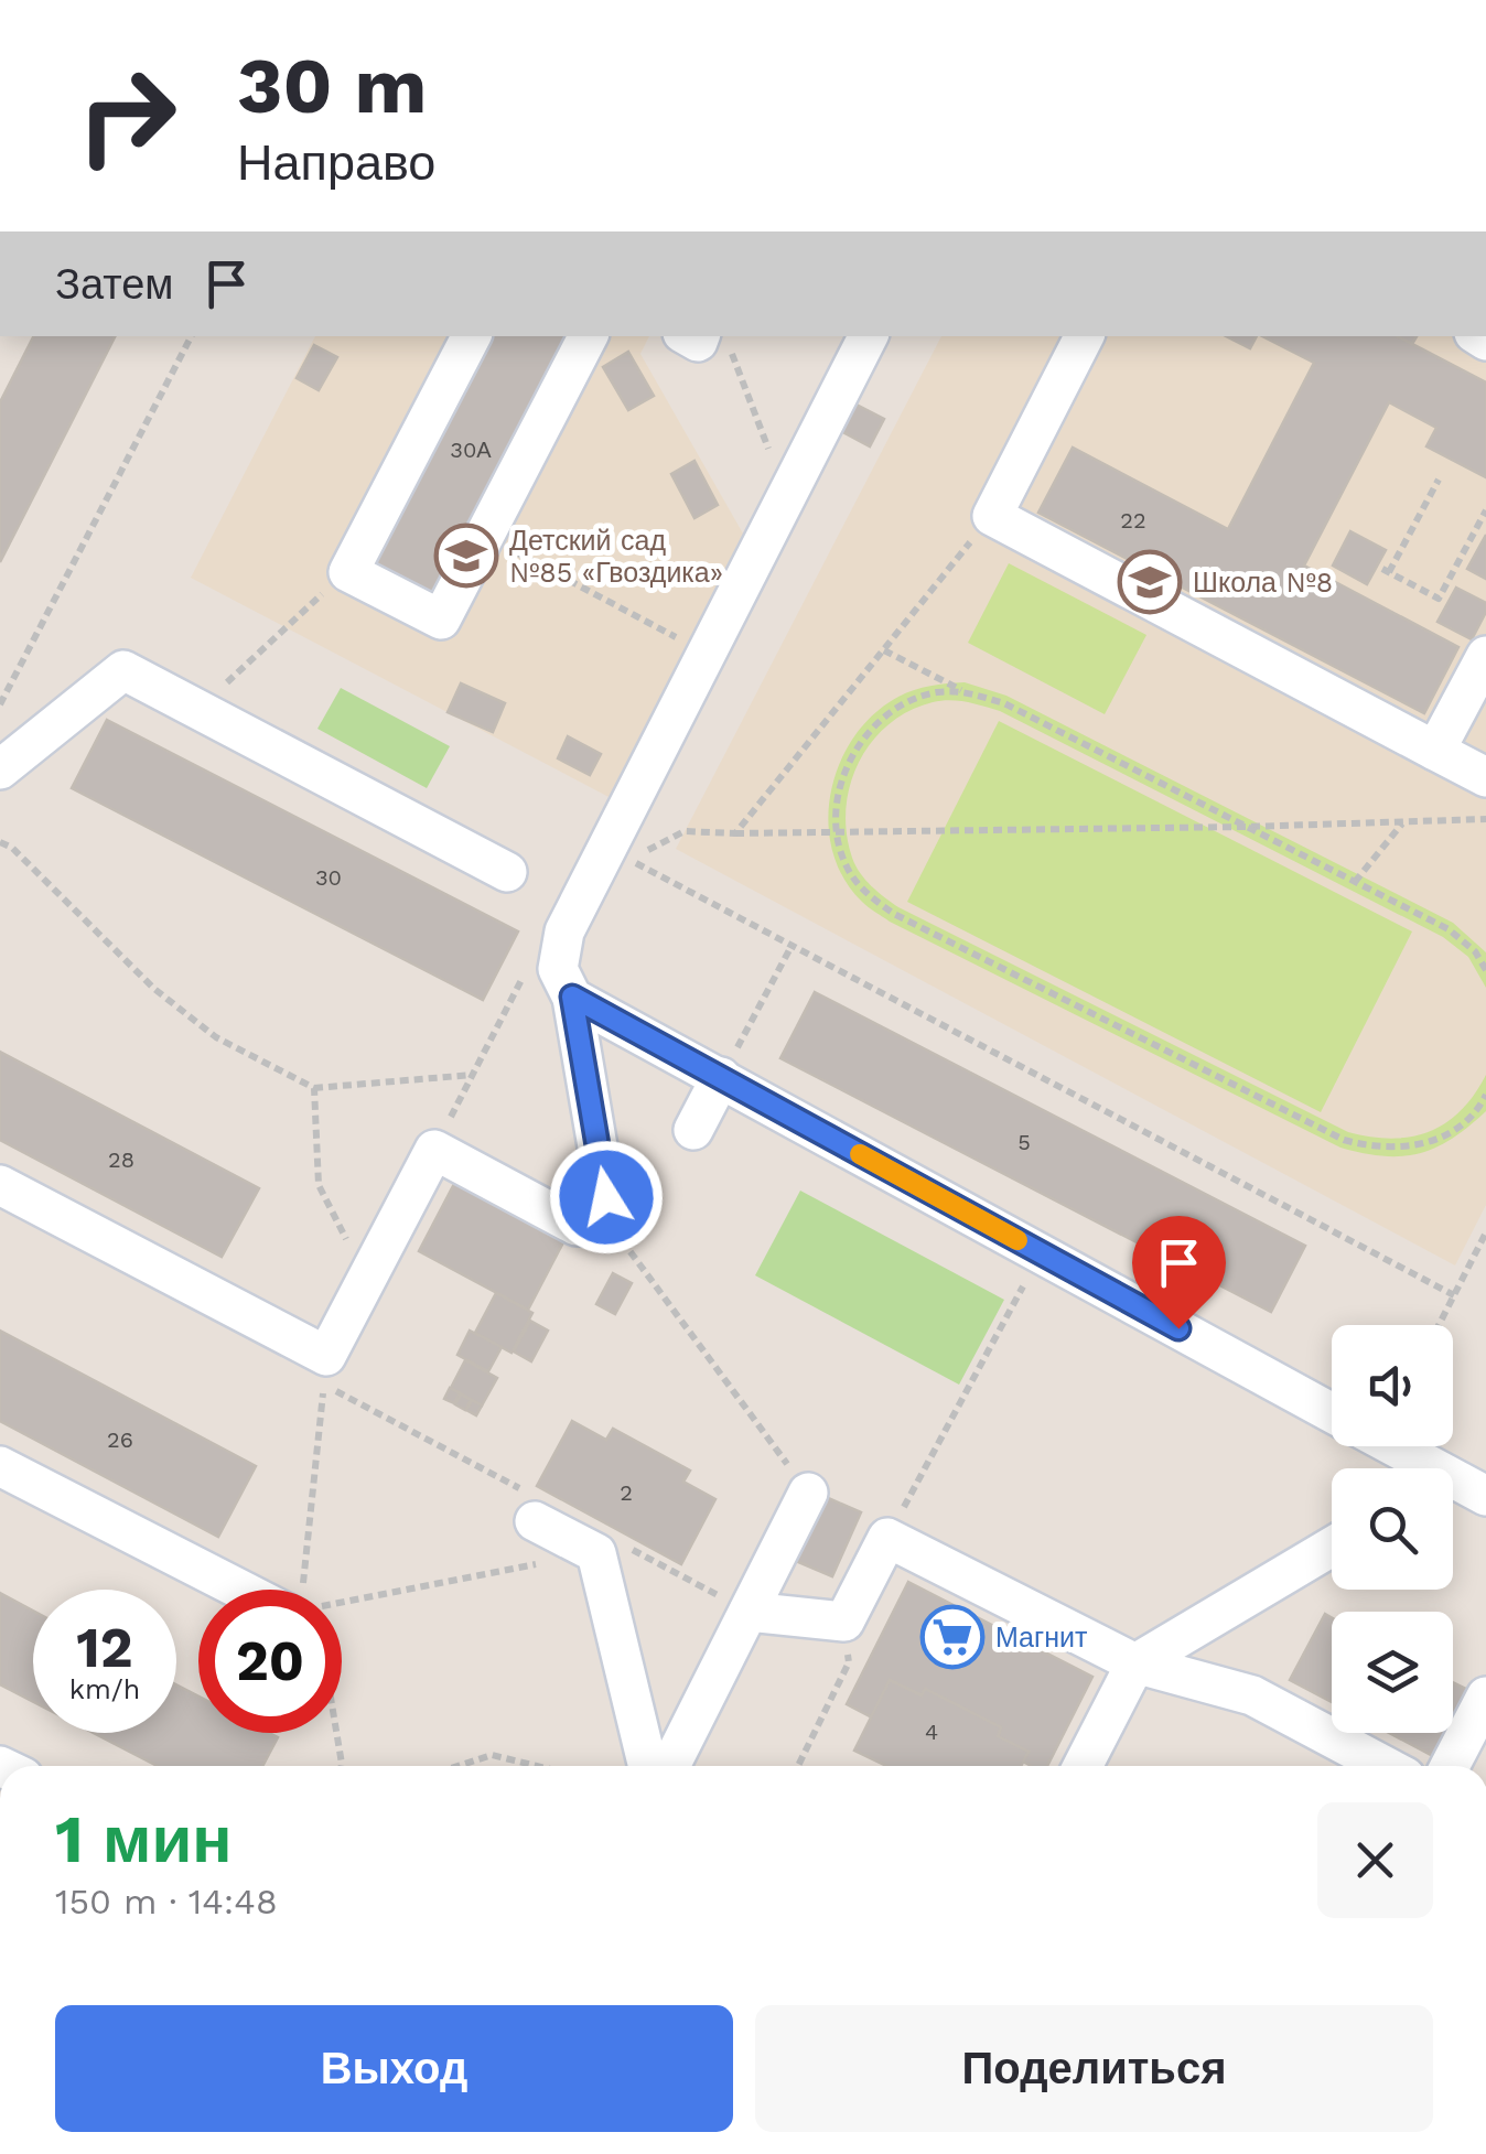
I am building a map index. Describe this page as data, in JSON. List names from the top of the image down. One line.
{"places":{"school or university":["Детский сад №85 «Гвоздика»","Школа №8"],"supermarket":["Магнит"]},"house_numbers":["30А","22","30","5","28","26","2","4"],"page":{"turn":["30 m","Направо"],"then":"Затем","speed":"12 km/h","limit":"20","heading":["1 мин","150 m · 14:48"],"buttons":["Выход","Поделиться"]}}
